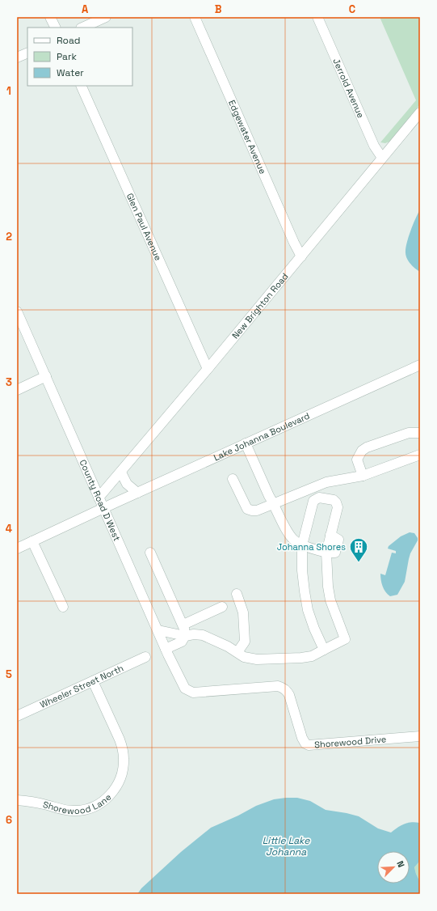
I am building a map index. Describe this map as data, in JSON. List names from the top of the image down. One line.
{"streets":{"street":["Jerrold Avenue","Edgewater Avenue","Glen Paul Avenue","New Brighton Road","Lake Johanna Boulevard","County Road D West","Wheeler Street North","Shorewood Drive","Shorewood Lane"]},"crossings":[["Jerrold Avenue","New Brighton Road"],["Edgewater Avenue","New Brighton Road"],["Glen Paul Avenue","New Brighton Road"],["New Brighton Road","County Road D West"],["Lake Johanna Boulevard","County Road D West"],["County Road D West","Shorewood Drive"],["Wheeler Street North","Shorewood Lane"]],"water":["Little Lake Johanna"],"places":{"building":["Johanna Shores"]},"legend":["Road","Park","Water"],"north":"top right","grid":{"columns":["A","B","C"],"rows":["1","2","3","4","5","6"]}}
